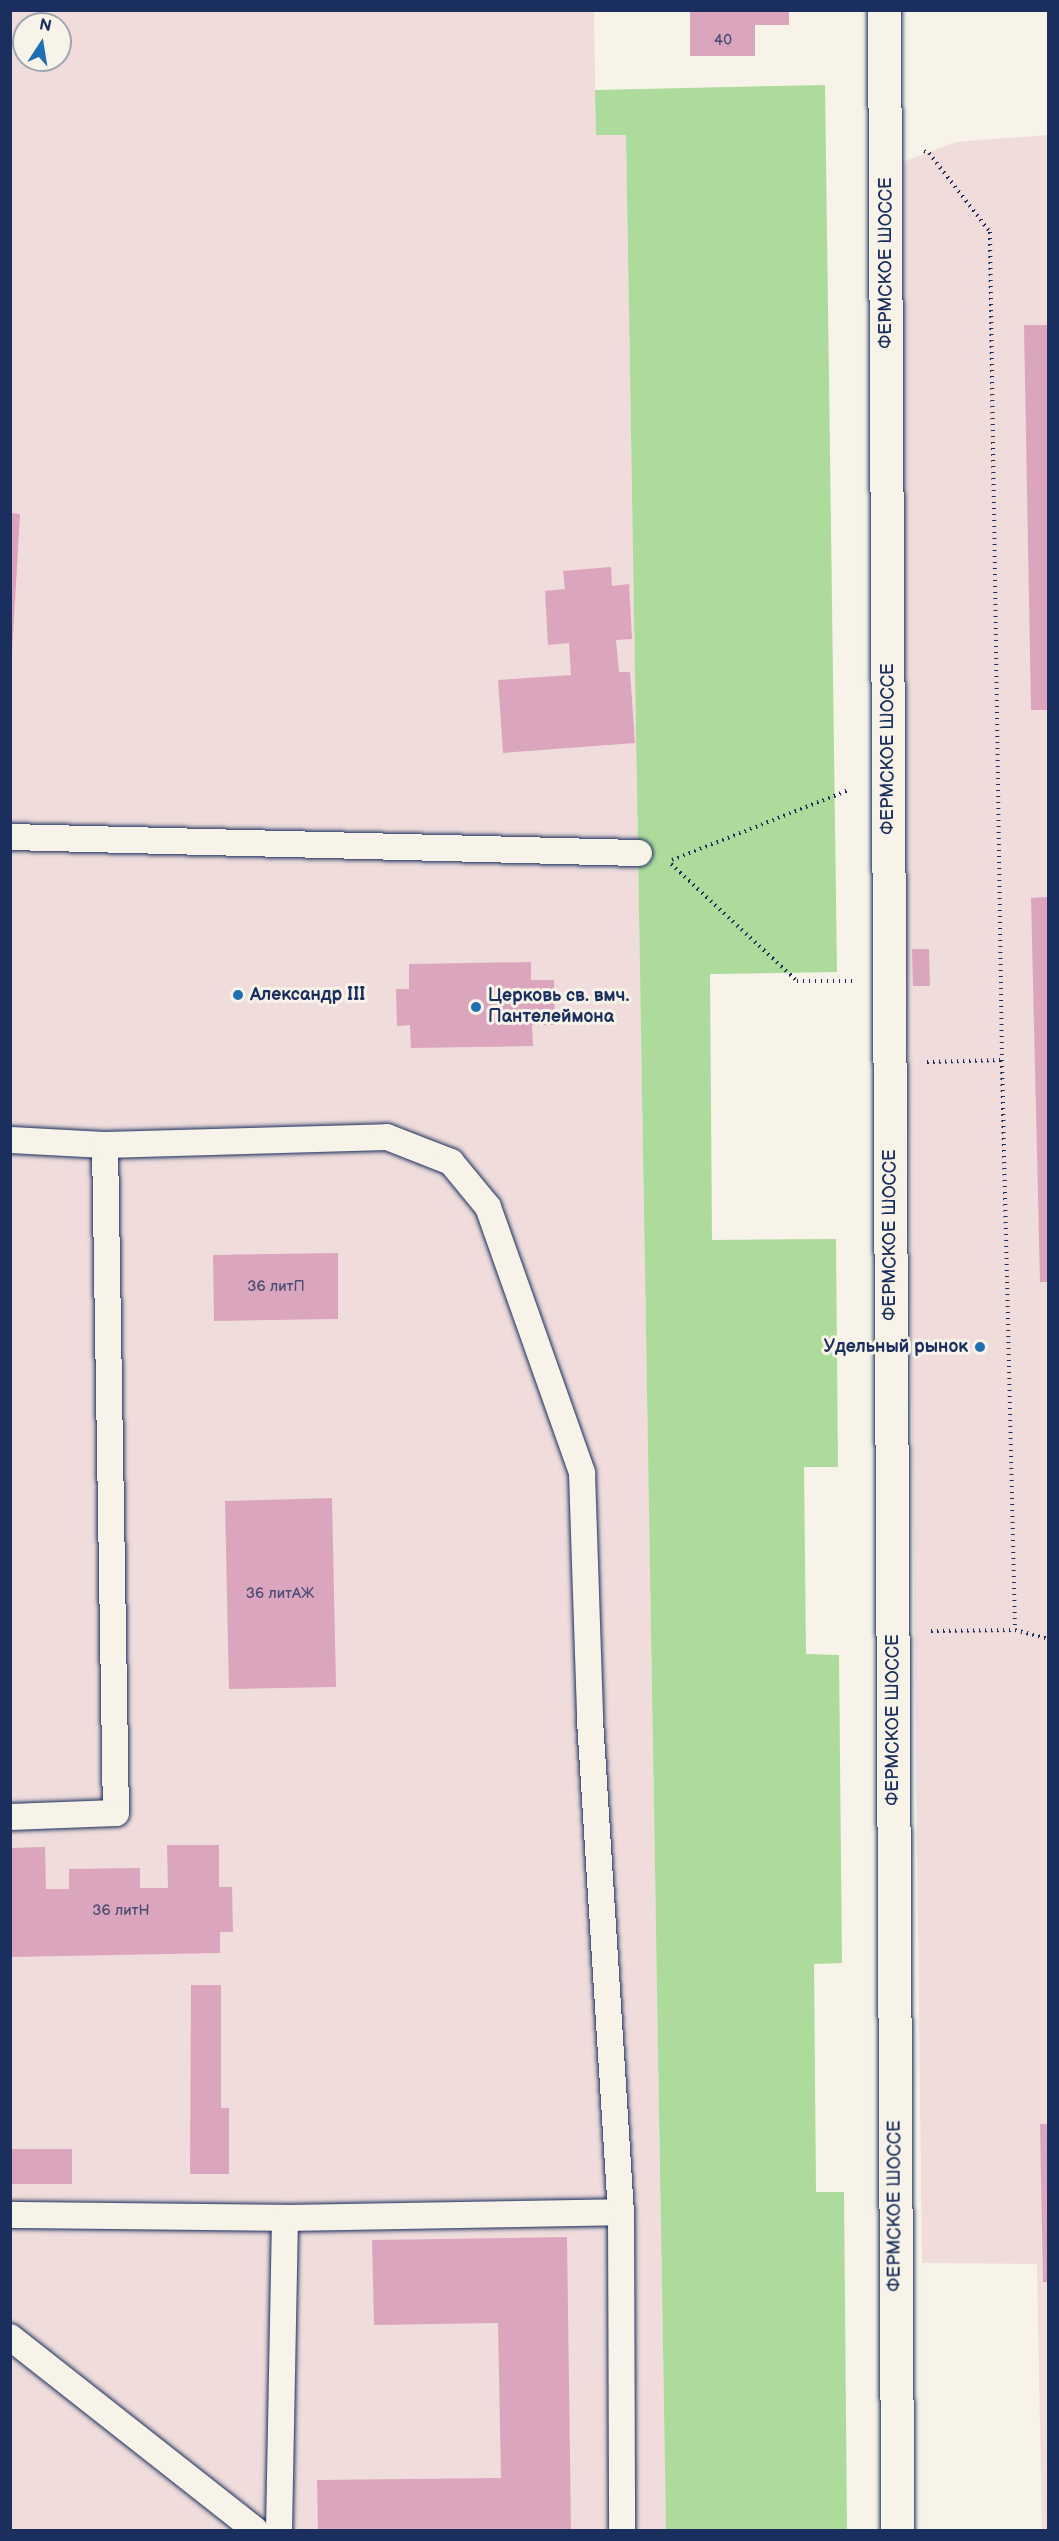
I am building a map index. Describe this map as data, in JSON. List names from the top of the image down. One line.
{"streets":{"street":["ФЕРМСКОЕ ШОССЕ"]},"places":["Александр III","Церковь св. вмч. Пантелеймона","Удельный рынок"],"house_numbers":["40","36 литП","36 литАЖ","36 литН"],"north":"top"}
